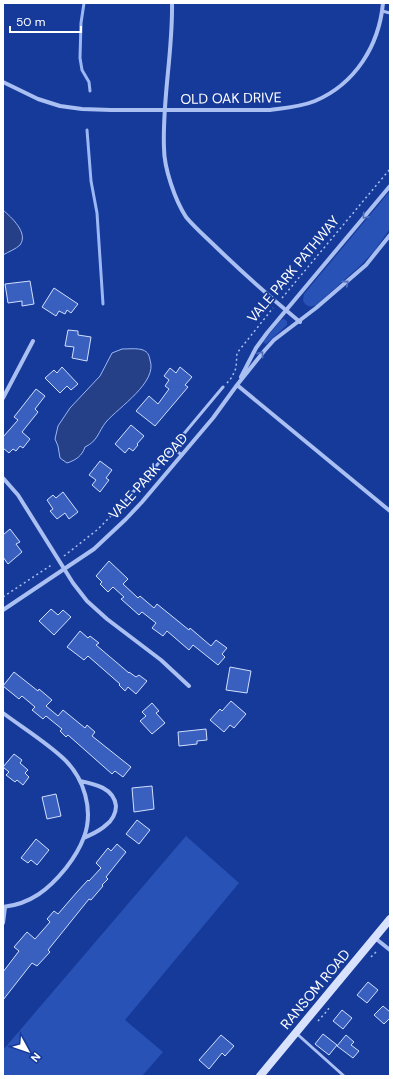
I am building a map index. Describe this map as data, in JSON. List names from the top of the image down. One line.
{"streets":{"main road":["RANSOM ROAD"],"street":["OLD OAK DRIVE","VALE PARK ROAD"],"path":["VALE PARK PATHWAY"]},"scale_bar":"50 m","north":"bottom right"}
